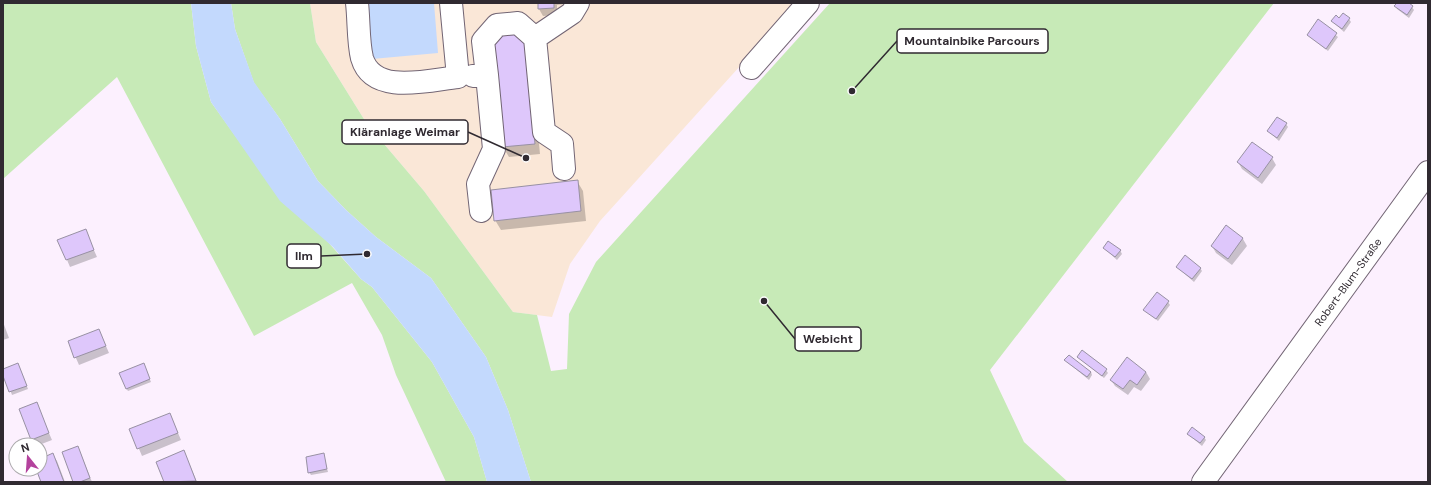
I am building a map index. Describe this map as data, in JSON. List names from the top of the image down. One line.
{"streets":{"street":["Robert-Blum-Straße"]},"places":["Mountainbike Parcours","Kläranlage Weimar","Ilm","Webicht"],"north":"top"}
